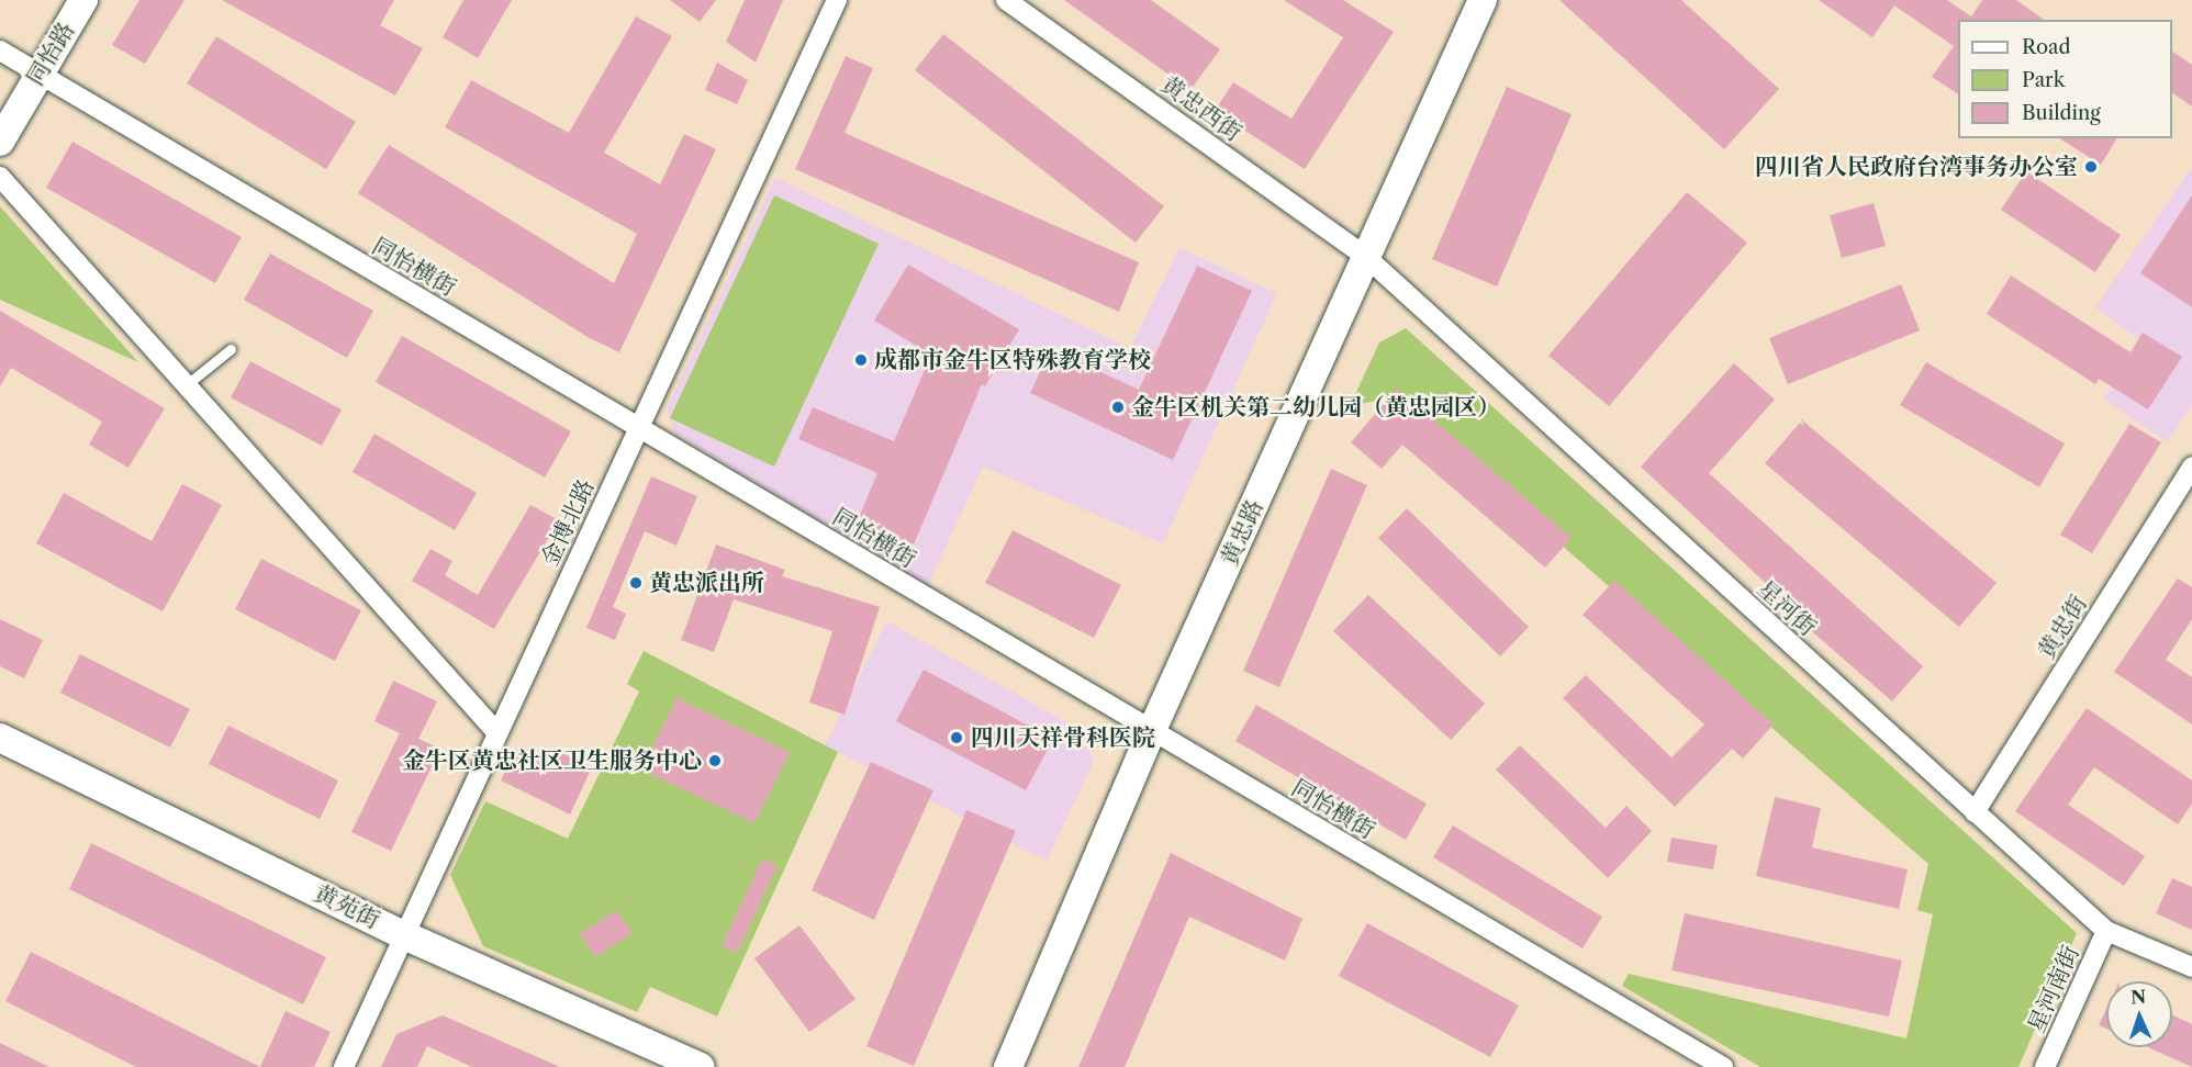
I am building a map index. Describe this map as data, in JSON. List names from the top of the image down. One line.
{"streets":{"street":["同怡路","黄忠西街","同怡横街","金博北路","黄忠路","星河街","黄忠街","黄苑街","星河南街"]},"crossings":[["同怡路","同怡横街"],["黄忠西街","黄忠路"],["黄忠西街","星河街"],["同怡横街","金博北路"],["同怡横街","黄忠路"],["金博北路","黄苑街"],["黄忠路","星河街"],["星河街","黄忠街"],["星河街","星河南街"]],"places":["四川省人民政府台湾事务办公室","成都市金牛区特殊教育学校","金牛区机关第二幼儿园（黄忠园区）","黄忠派出所","四川天祥骨科医院","金牛区黄忠社区卫生服务中心"],"legend":["Road","Park","Building"],"north":"top"}
